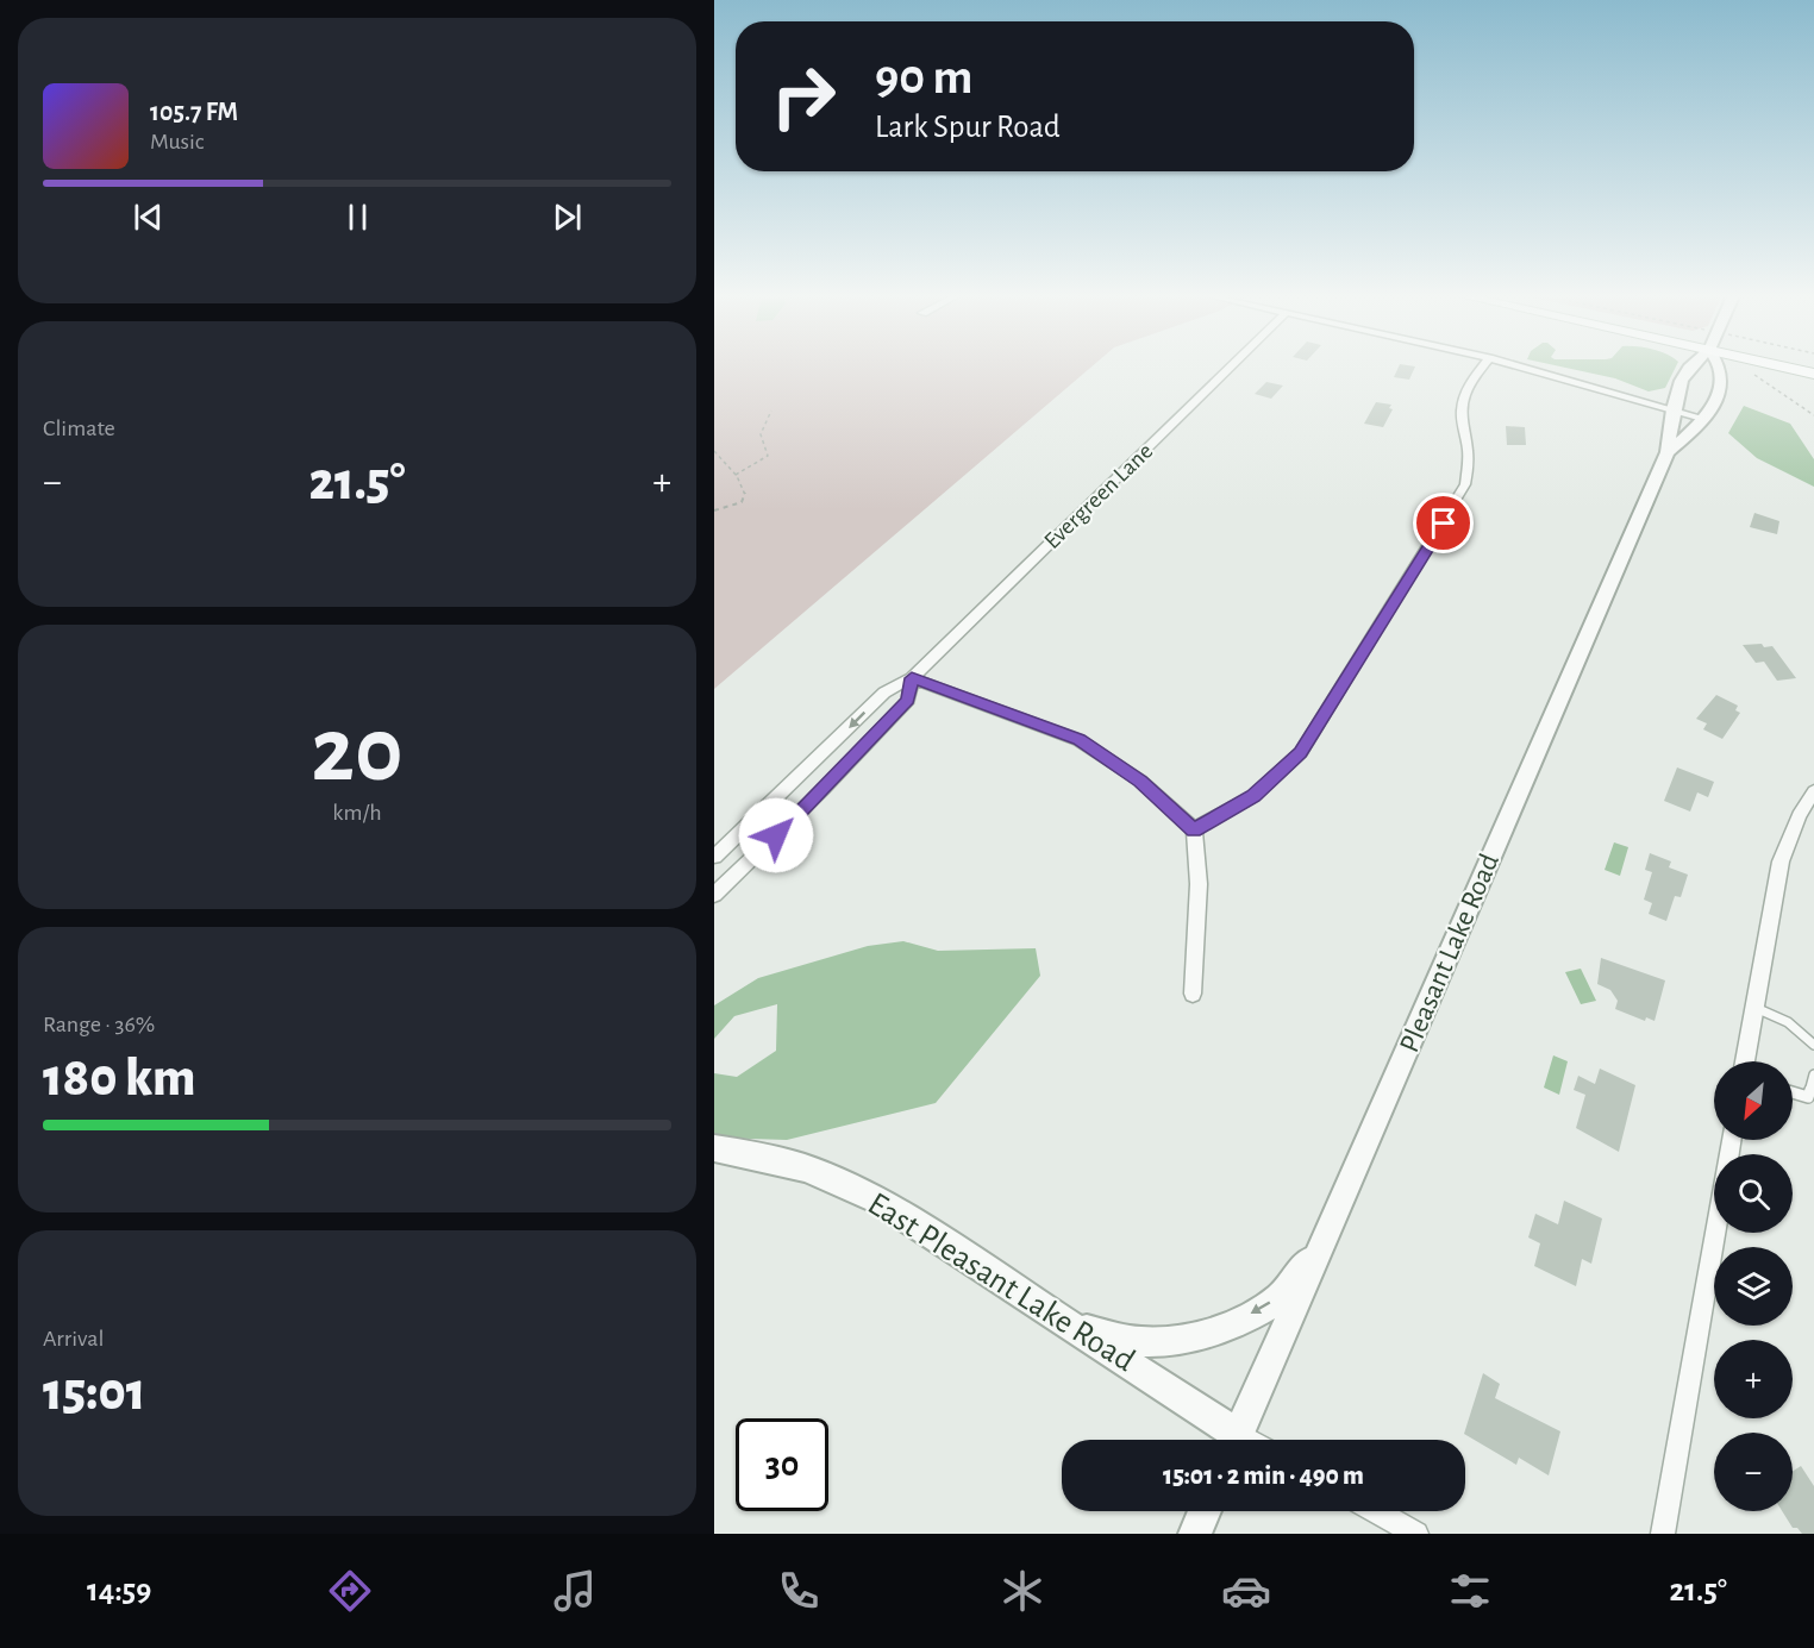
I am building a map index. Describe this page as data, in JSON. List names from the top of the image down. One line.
{"streets":{"street":["Evergreen Lane","Pleasant Lake Road","East Pleasant Lake Road"]},"north":"bottom left","page":{"turn":["90 m","Lark Spur Road"],"song":["105.7 FM","Music"],"tile":["Climate",["20","km/h"],["Range · 36%","180 km"],["Arrival","15:01"]],"heat":["−","21.5°","+"],"map_buttons":["+","−"],"limit":"30","trip":"15:01 · 2 min · 490 m","tabs":["14:59","21.5°"]}}
